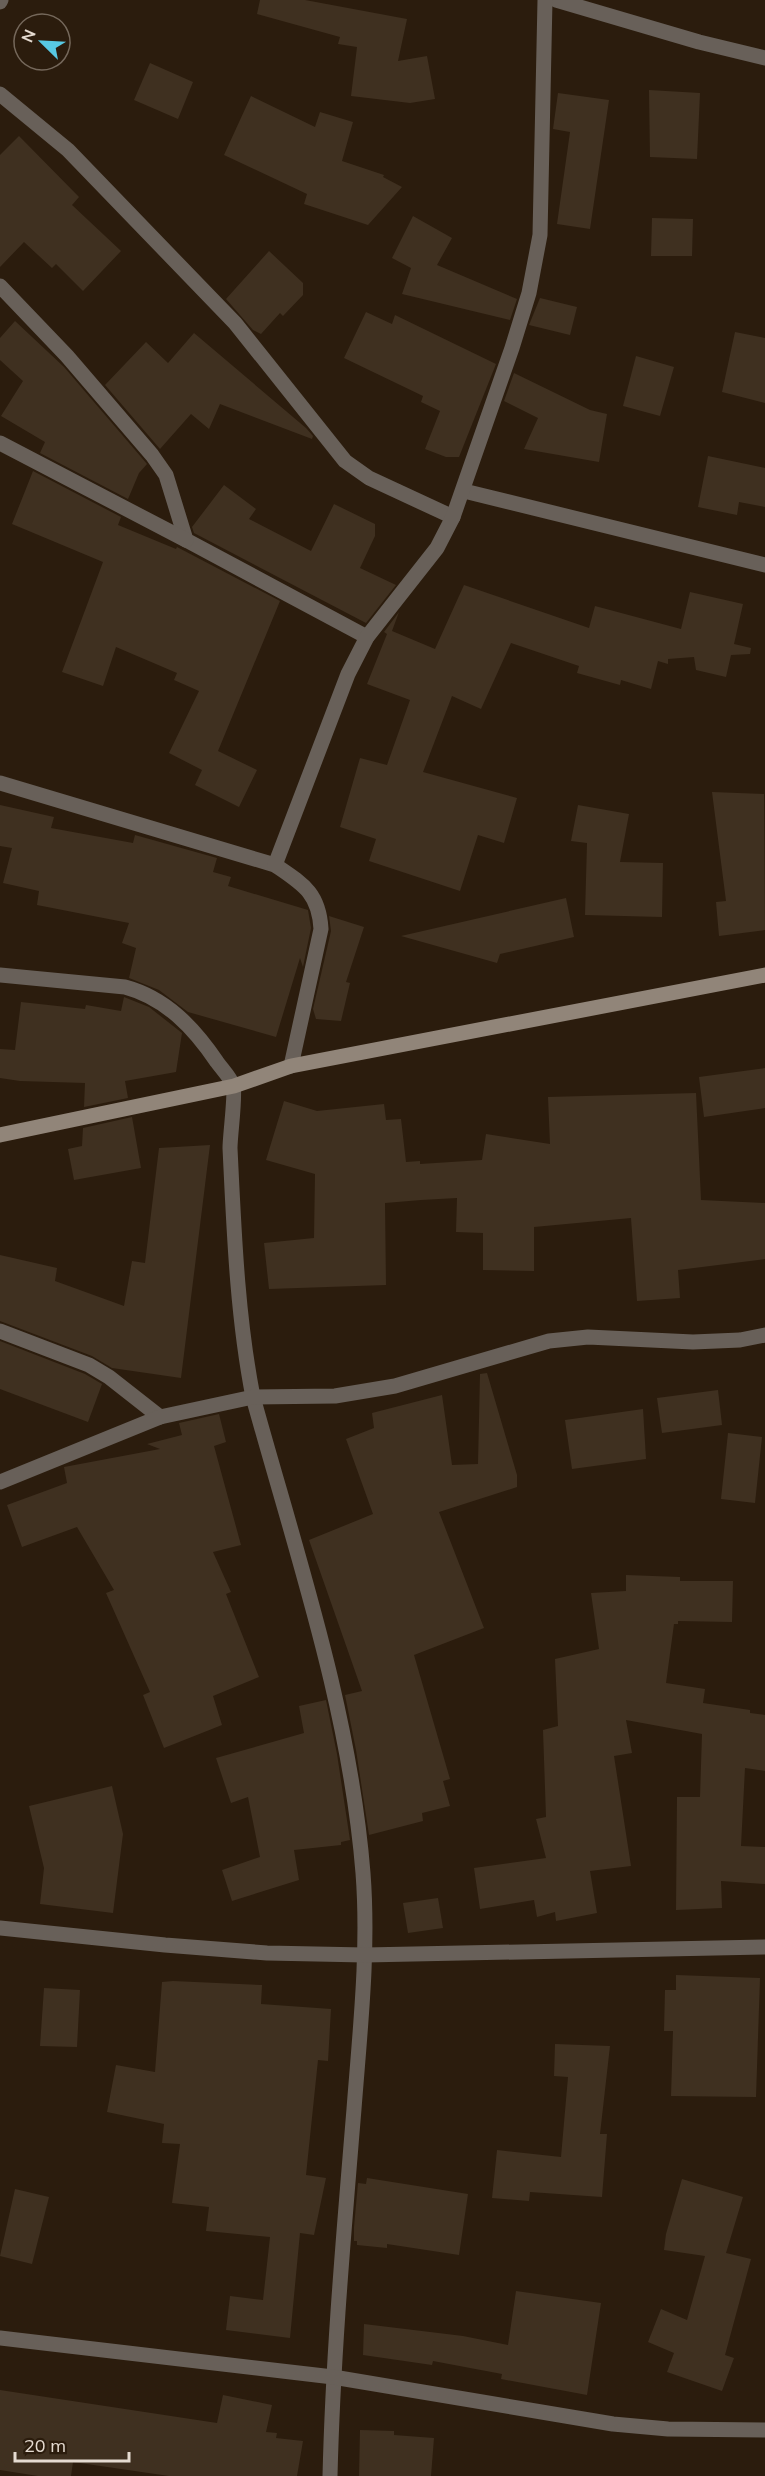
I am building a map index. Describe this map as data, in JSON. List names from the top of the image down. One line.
{"scale_bar":"20 m","north":"top left"}
